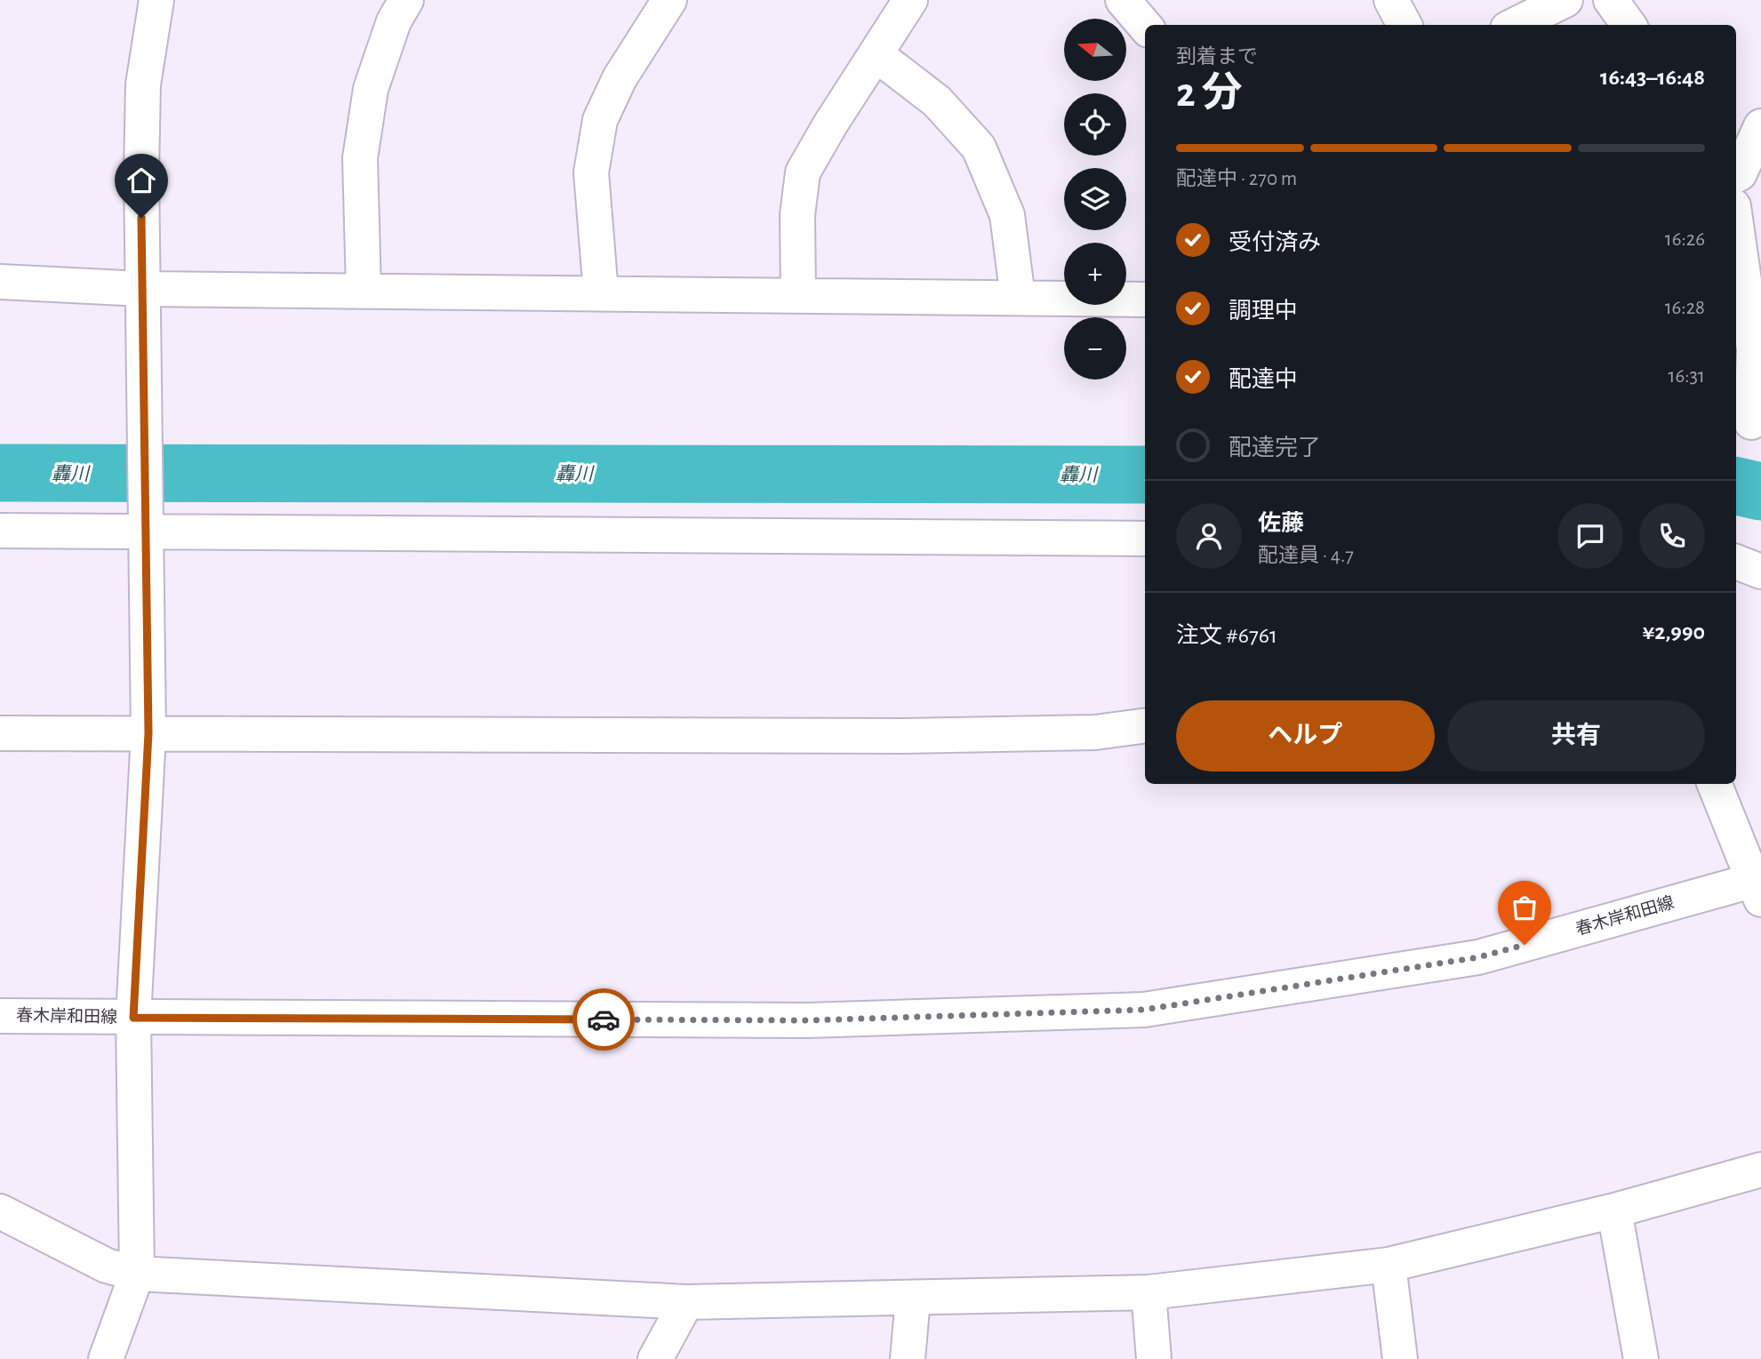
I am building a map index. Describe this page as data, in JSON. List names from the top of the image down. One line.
{"streets":{"street":["春木岸和田線"]},"water":["轟川"],"north":"left","page":{"map_buttons":["+","−"],"heading":["2 分","到着まで","16:43–16:48"],"panel":["佐藤","配達員 · 4.7","注文 #6761","¥2,990"],"bar":"配達中 · 270 m","list":[["受付済み","16:26"],["調理中","16:28"],["配達中","16:31"],"配達完了"],"buttons":["ヘルプ","共有"]}}
